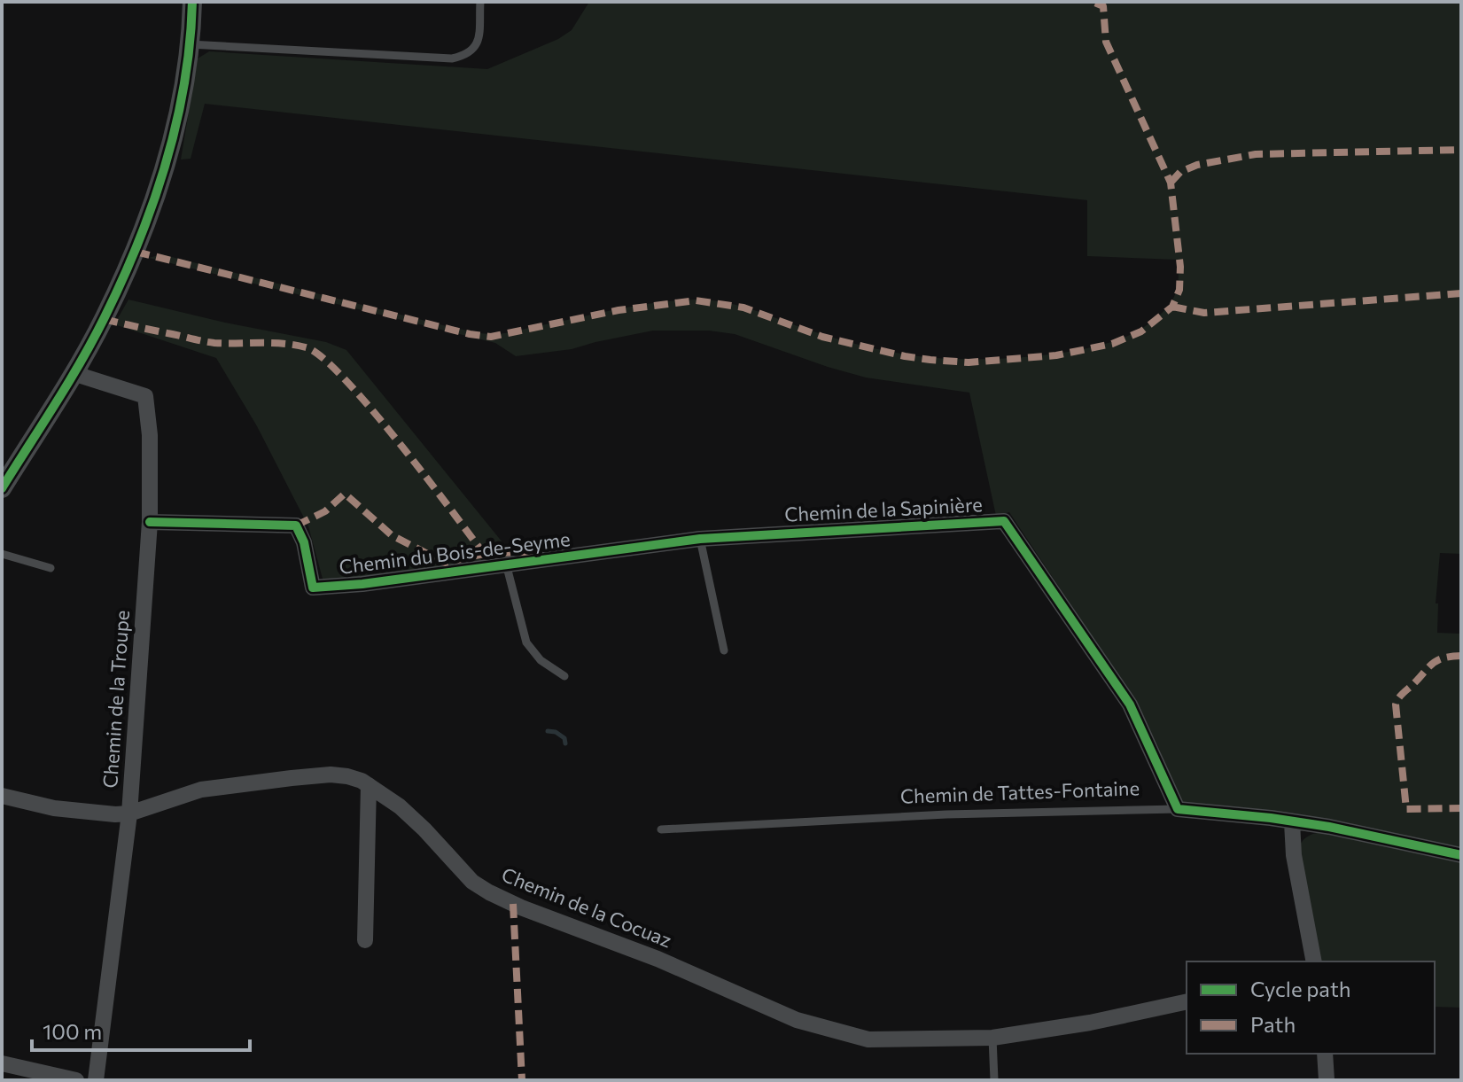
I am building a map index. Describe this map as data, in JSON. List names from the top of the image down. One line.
{"streets":{"street":["Chemin de la Sapinière","Chemin du Bois-de-Seyme","Chemin de la Troupe","Chemin de Tattes-Fontaine","Chemin de la Cocuaz"]},"crossings":[["Chemin de la Sapinière","Chemin du Bois-de-Seyme"],["Chemin de la Sapinière","Chemin de Tattes-Fontaine"],["Chemin du Bois-de-Seyme","Chemin de la Troupe"],["Chemin de la Troupe","Chemin de la Cocuaz"]],"legend":["Cycle path","Path"],"scale_bar":"100 m"}
